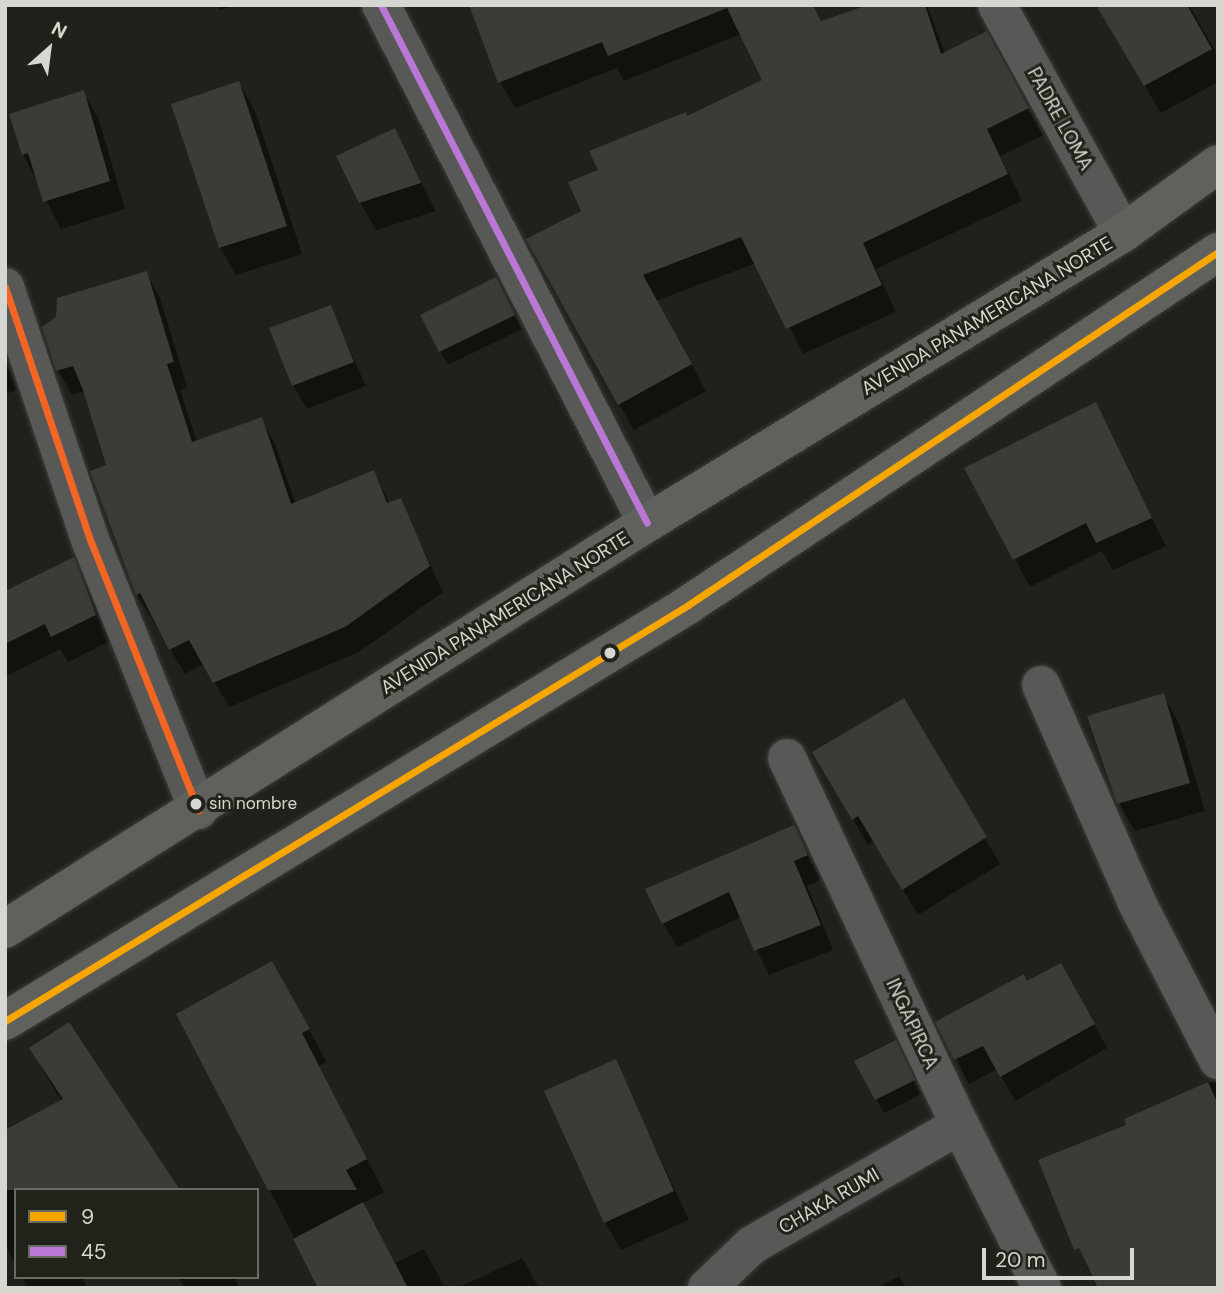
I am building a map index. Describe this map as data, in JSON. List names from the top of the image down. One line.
{"streets":{"highway":["AVENIDA PANAMERICANA NORTE"],"street":["PADRE LOMA","INGAPIRCA","CHAKA RUMI"]},"crossings":[["PADRE LOMA","AVENIDA PANAMERICANA NORTE"],["INGAPIRCA","CHAKA RUMI"]],"places":["sin nombre"],"lines":["transit line 45","transit line 9"],"legend":["9","45"],"scale_bar":"20 m","north":"top right"}
